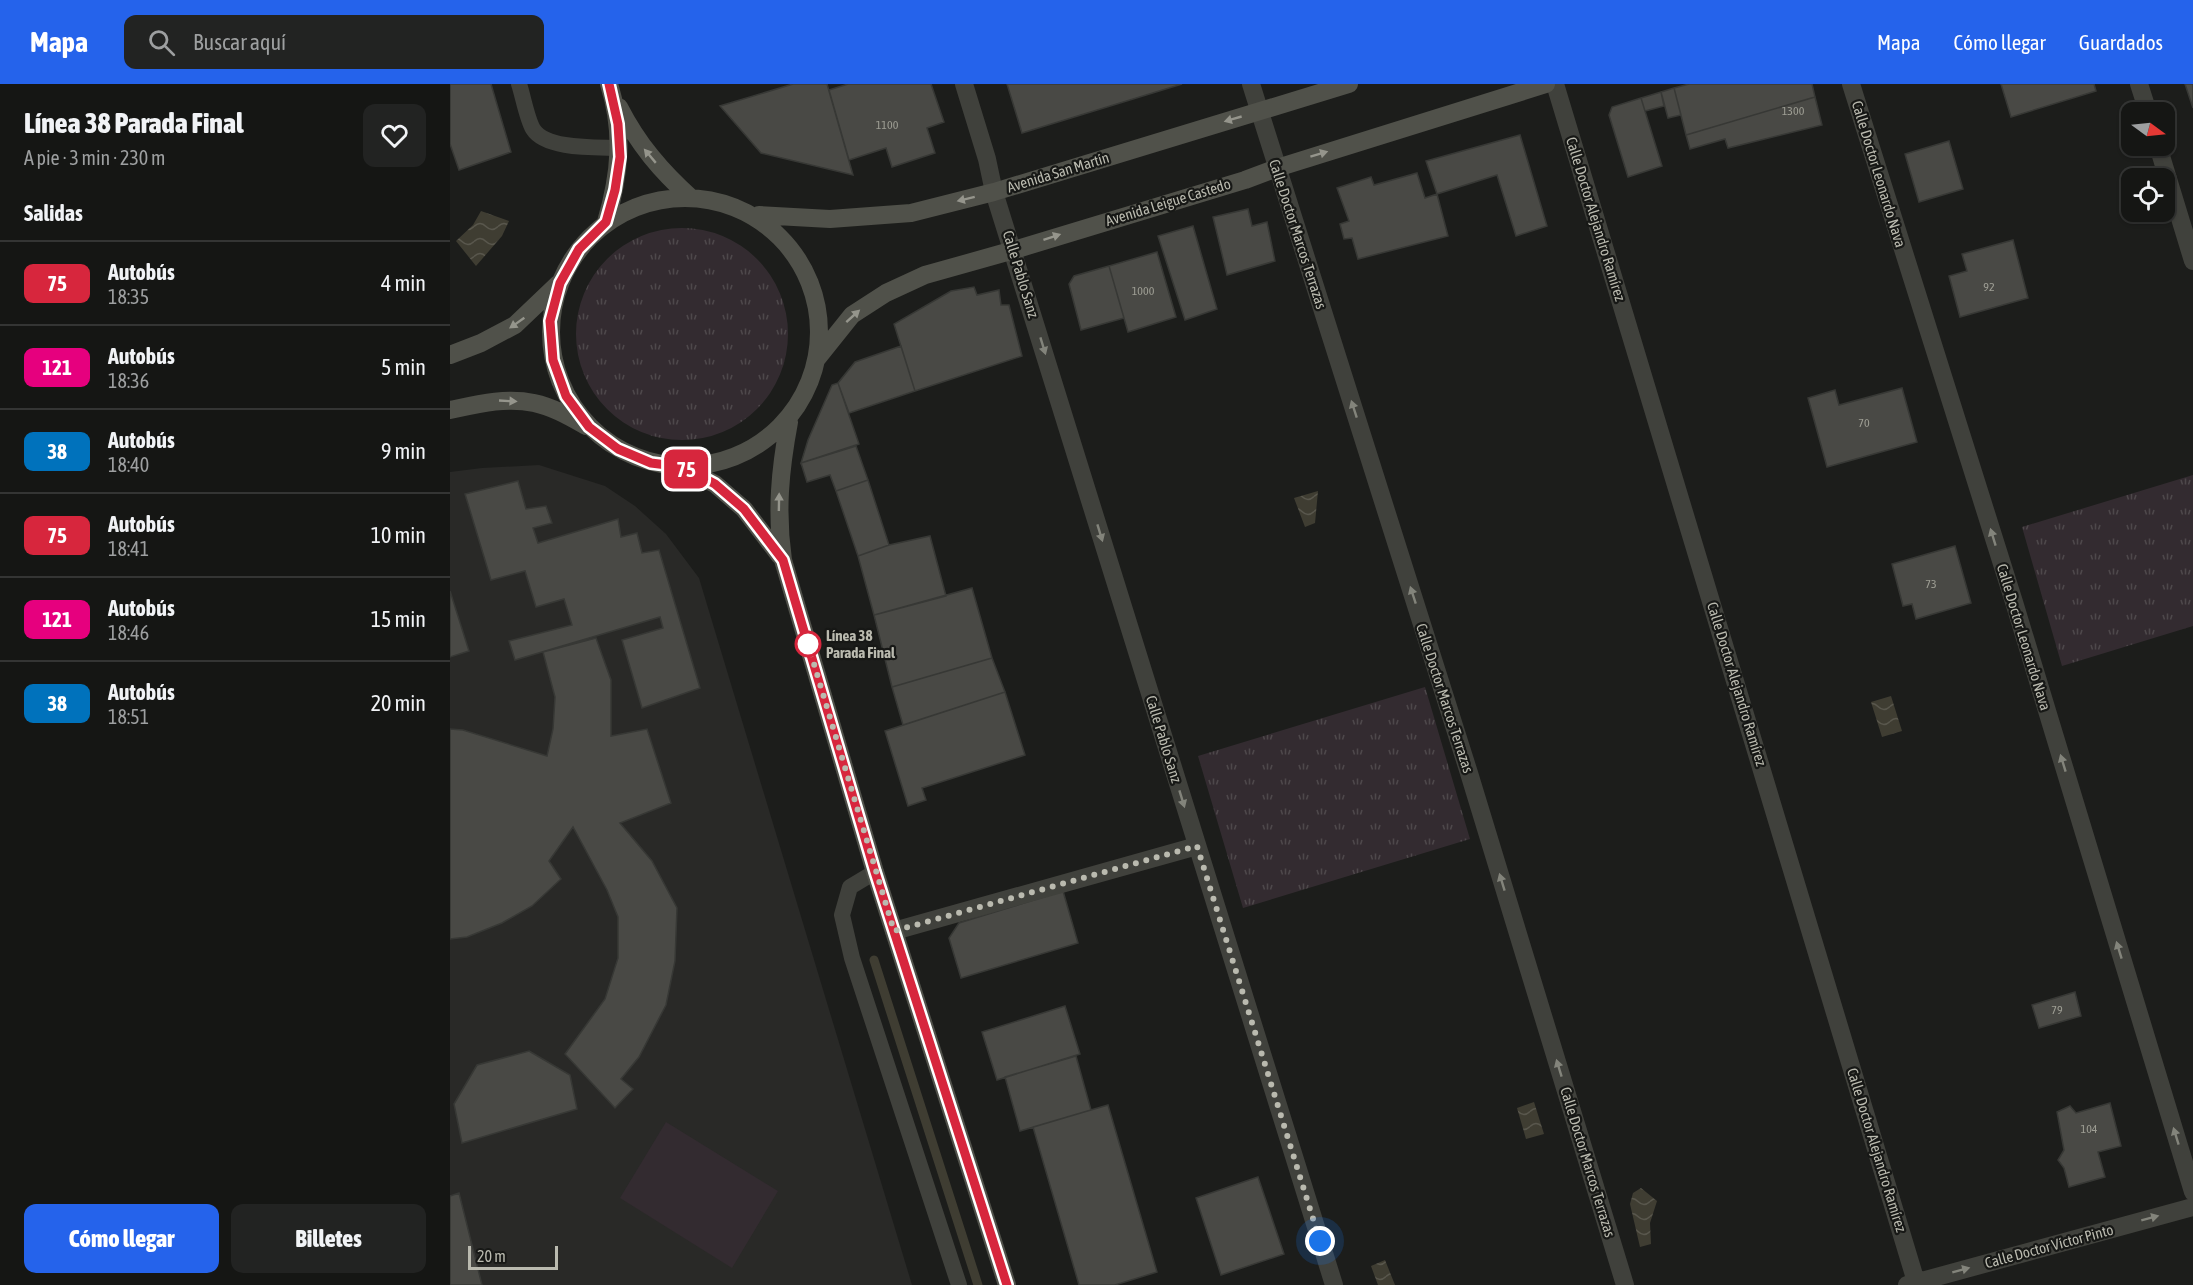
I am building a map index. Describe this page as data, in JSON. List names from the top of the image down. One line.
{"streets":{"main road":["Avenida San Martín","Avenida Leigue Castedo"],"street":["Calle Doctor Leonardo Nava","Calle Doctor Alejandro Ramírez","Calle Doctor Marcos Terrazas","Calle Pablo Sanz","Calle Doctor Víctor Pinto"]},"crossings":[["Avenida San Martín","Calle Doctor Marcos Terrazas"],["Avenida San Martín","Calle Pablo Sanz"],["Avenida Leigue Castedo","Calle Doctor Marcos Terrazas"],["Avenida Leigue Castedo","Calle Pablo Sanz"],["Calle Doctor Alejandro Ramírez","Calle Doctor Víctor Pinto"]],"one_way":["Avenida San Martín","Calle Doctor Leonardo Nava","Avenida Leigue Castedo","Calle Doctor Marcos Terrazas","Calle Pablo Sanz","Calle Doctor Víctor Pinto"],"places":["Línea 38 Parada Final"],"lines":["bus line 75"],"house_numbers":["1300","1100","92","1000","70","73","79","104"],"scale_bar":"20 m","north":"right","page":{"header":"Mapa","search":"Buscar aquí","nav":["Mapa","Cómo llegar","Guardados"],"heading":[["Línea 38 Parada Final","A pie · 3 min · 230 m"],"Salidas"],"on_map":"75","list":[{"mark":"75","name":"Autobús","note":"18:35","value":"4 min"},{"mark":"121","name":"Autobús","note":"18:36","value":"5 min"},{"mark":"38","name":"Autobús","note":"18:40","value":"9 min"},{"mark":"75","name":"Autobús","note":"18:41","value":"10 min"},{"mark":"121","name":"Autobús","note":"18:46","value":"15 min"},{"mark":"38","name":"Autobús","note":"18:51","value":"20 min"}],"buttons":["Cómo llegar","Billetes"],"scale":"20 m"}}
